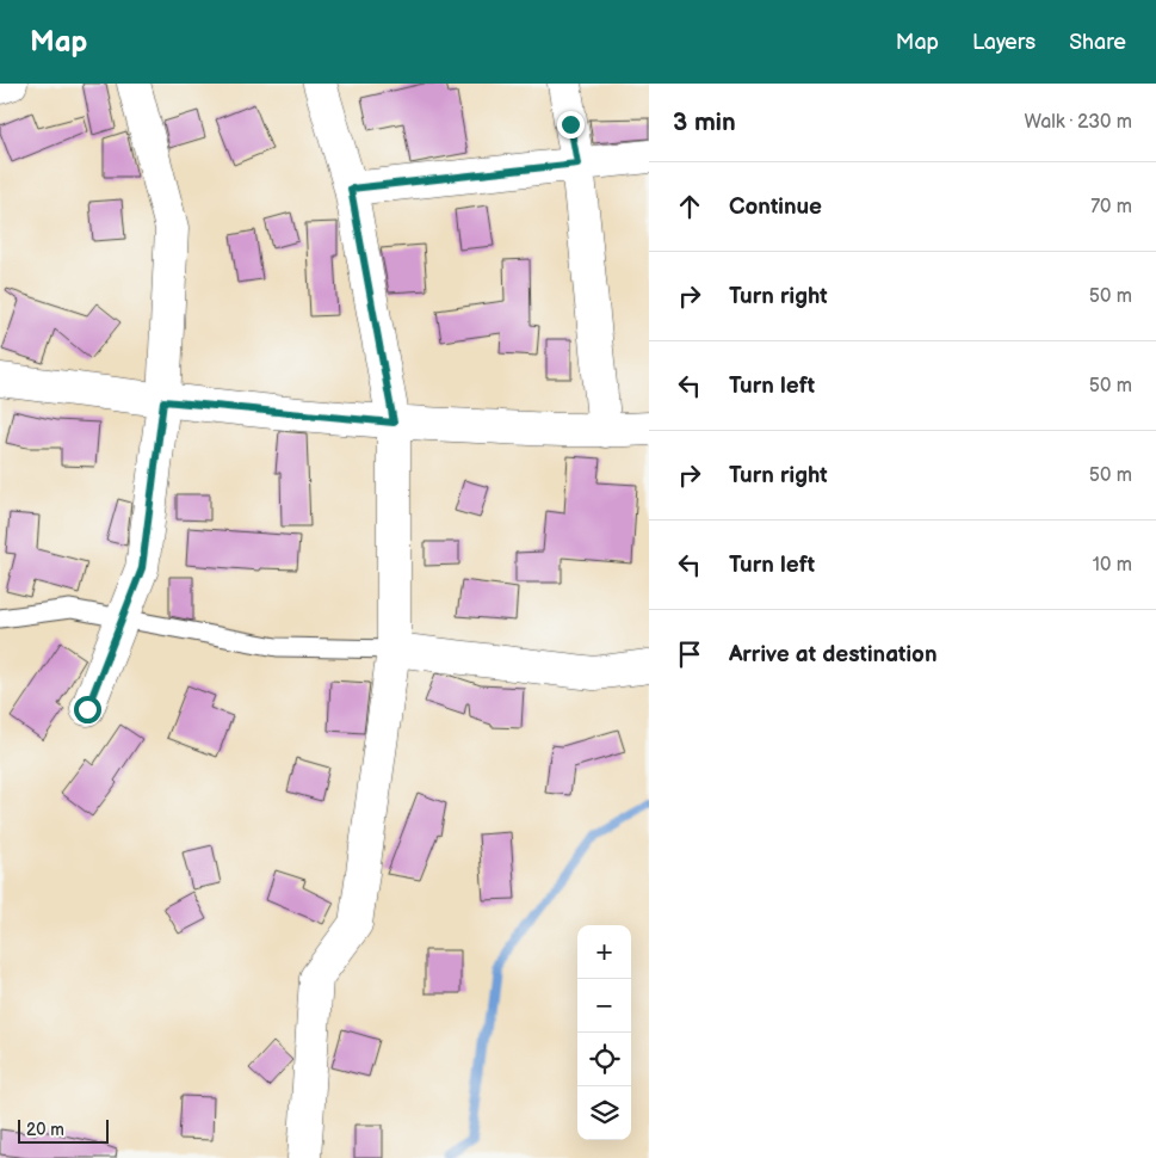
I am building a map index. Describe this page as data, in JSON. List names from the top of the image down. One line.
{"scale_bar":"20 m","page":{"header":"Map","nav":["Map","Layers","Share"],"heading":["3 min","Walk · 230 m"],"list":[["Continue","70 m"],["Turn right","50 m"],["Turn left","50 m"],["Turn right","50 m"],["Turn left","10 m"],"Arrive at destination"],"map_buttons":["+","−"],"scale":"20 m"}}
